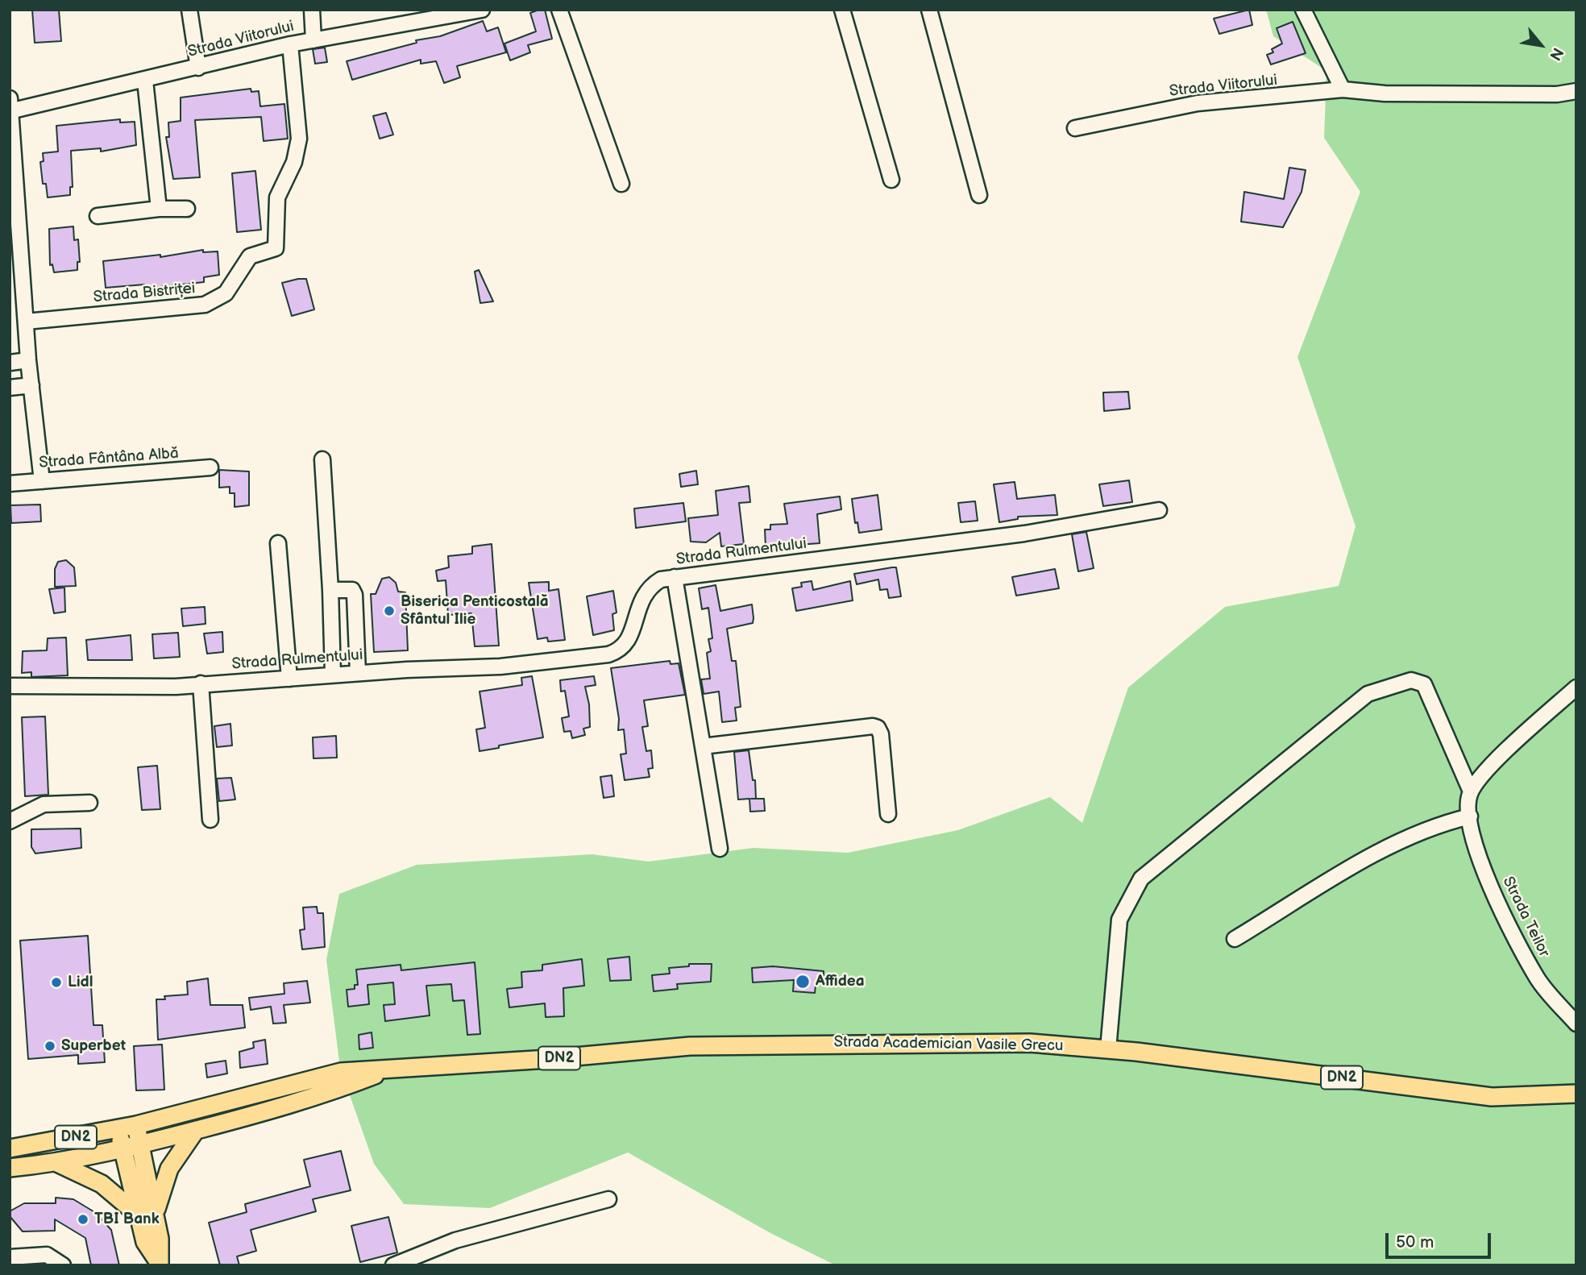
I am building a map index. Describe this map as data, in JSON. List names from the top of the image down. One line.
{"streets":{"main road":["Strada Academician Vasile Grecu","DN2"],"street":["Strada Viitorului","Strada Bistriței","Strada Fântâna Albă","Strada Rulmentului","Strada Teilor"]},"crossings":[["Strada Viitorului","Strada Bistriței"],["Strada Academician Vasile Grecu","DN2"]],"places":["Biserica Penticostală Sfântul Ilie","Affidea","Lidl","Superbet","TBI Bank"],"scale_bar":"50 m","north":"bottom right"}
